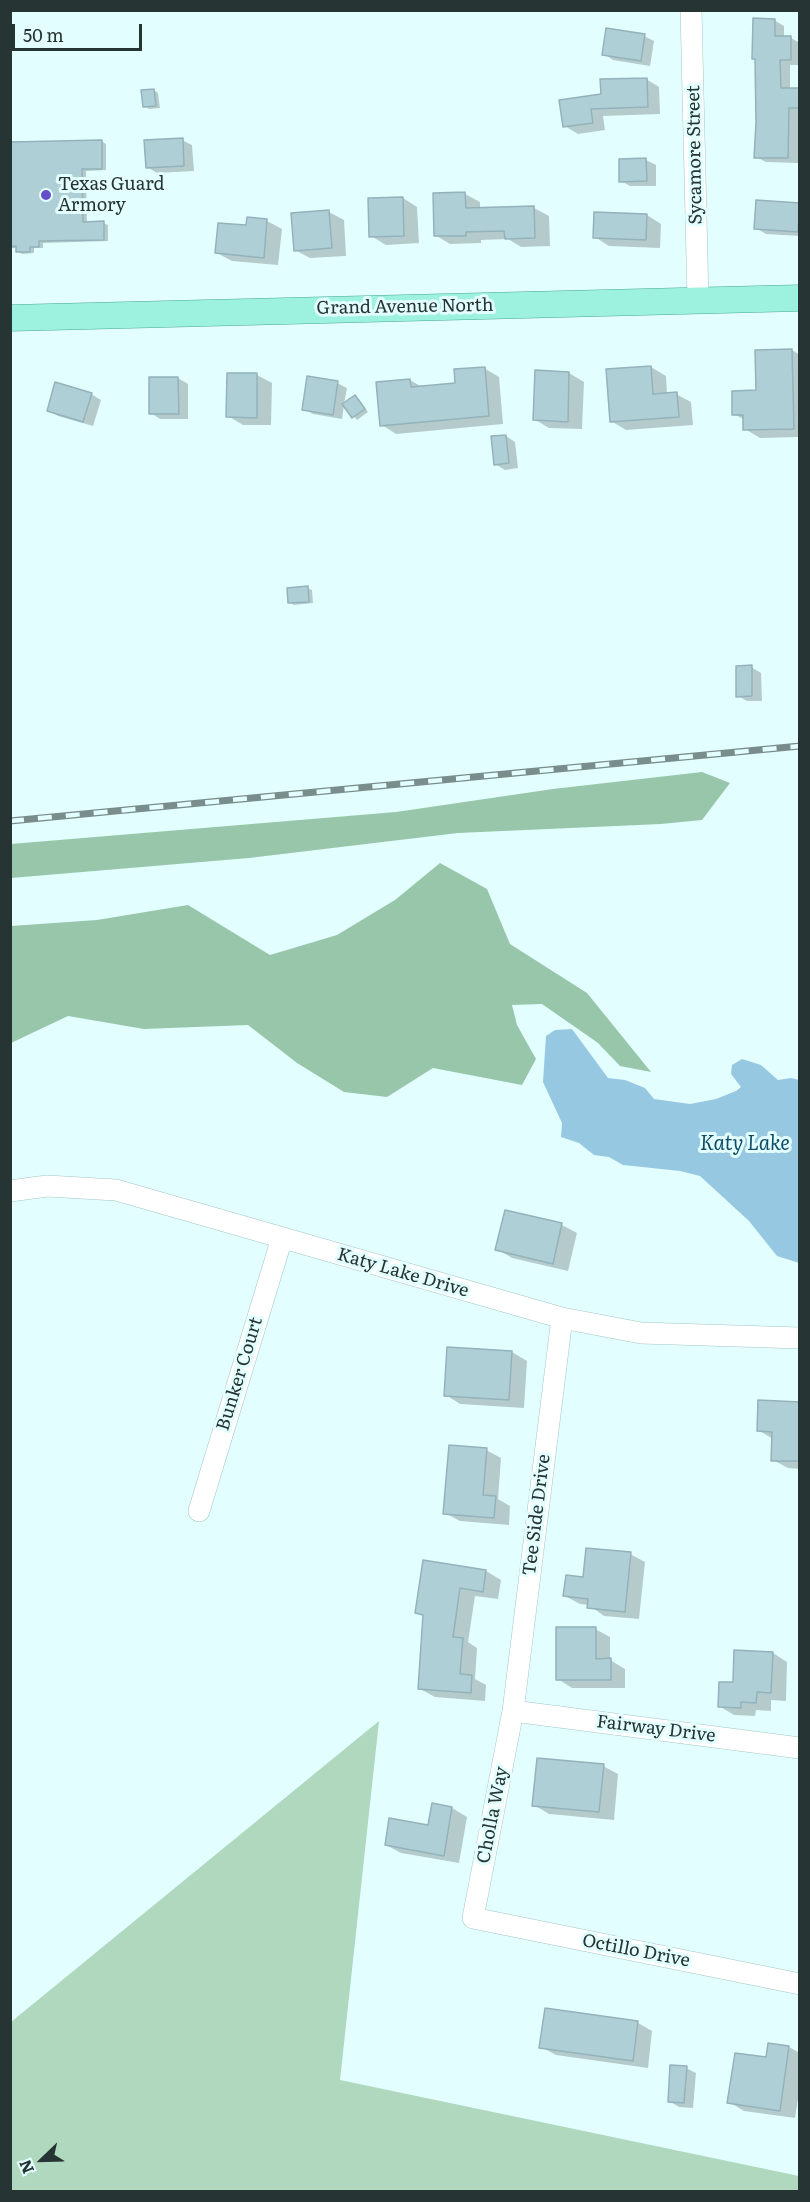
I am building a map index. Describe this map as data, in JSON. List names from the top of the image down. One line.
{"streets":{"main road":["Grand Avenue North"],"street":["Sycamore Street","Katy Lake Drive","Bunker Court","Tee Side Drive","Fairway Drive","Cholla Way","Octillo Drive"]},"crossings":[["Sycamore Street","Grand Avenue North"],["Katy Lake Drive","Bunker Court"],["Katy Lake Drive","Tee Side Drive"],["Tee Side Drive","Fairway Drive"],["Tee Side Drive","Cholla Way"],["Fairway Drive","Cholla Way"],["Cholla Way","Octillo Drive"]],"water":["Katy Lake"],"places":["Texas Guard Armory"],"scale_bar":"50 m","north":"bottom left"}
